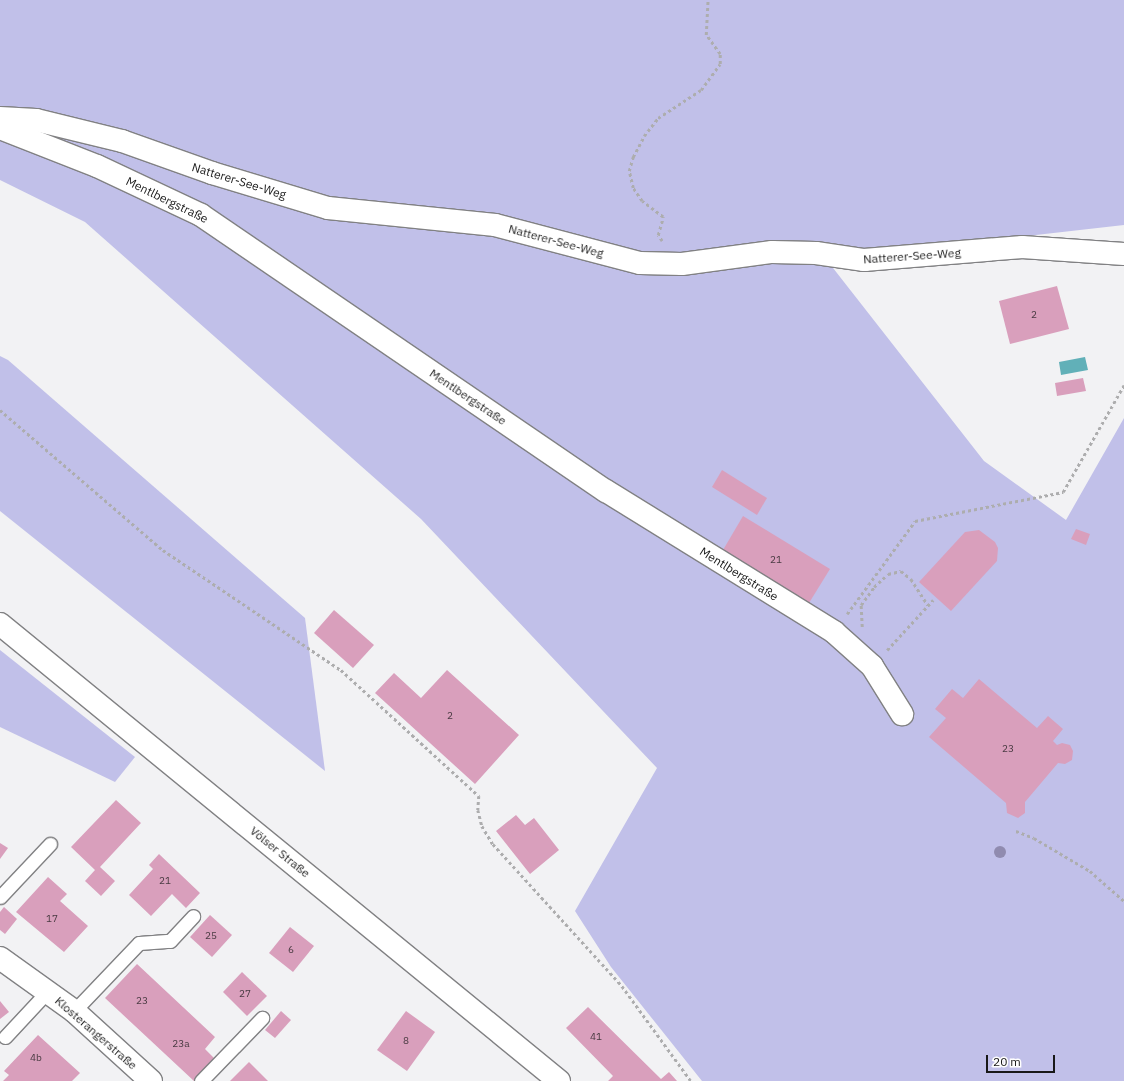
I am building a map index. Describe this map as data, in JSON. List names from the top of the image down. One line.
{"streets":{"street":["Natterer-See-Weg","Mentlbergstraße","Völser Straße","Klosterangerstraße"]},"house_numbers":["2","21","2","23","21","17","25","6","27","23","41","8","23a","4b"],"scale_bar":"20 m"}
